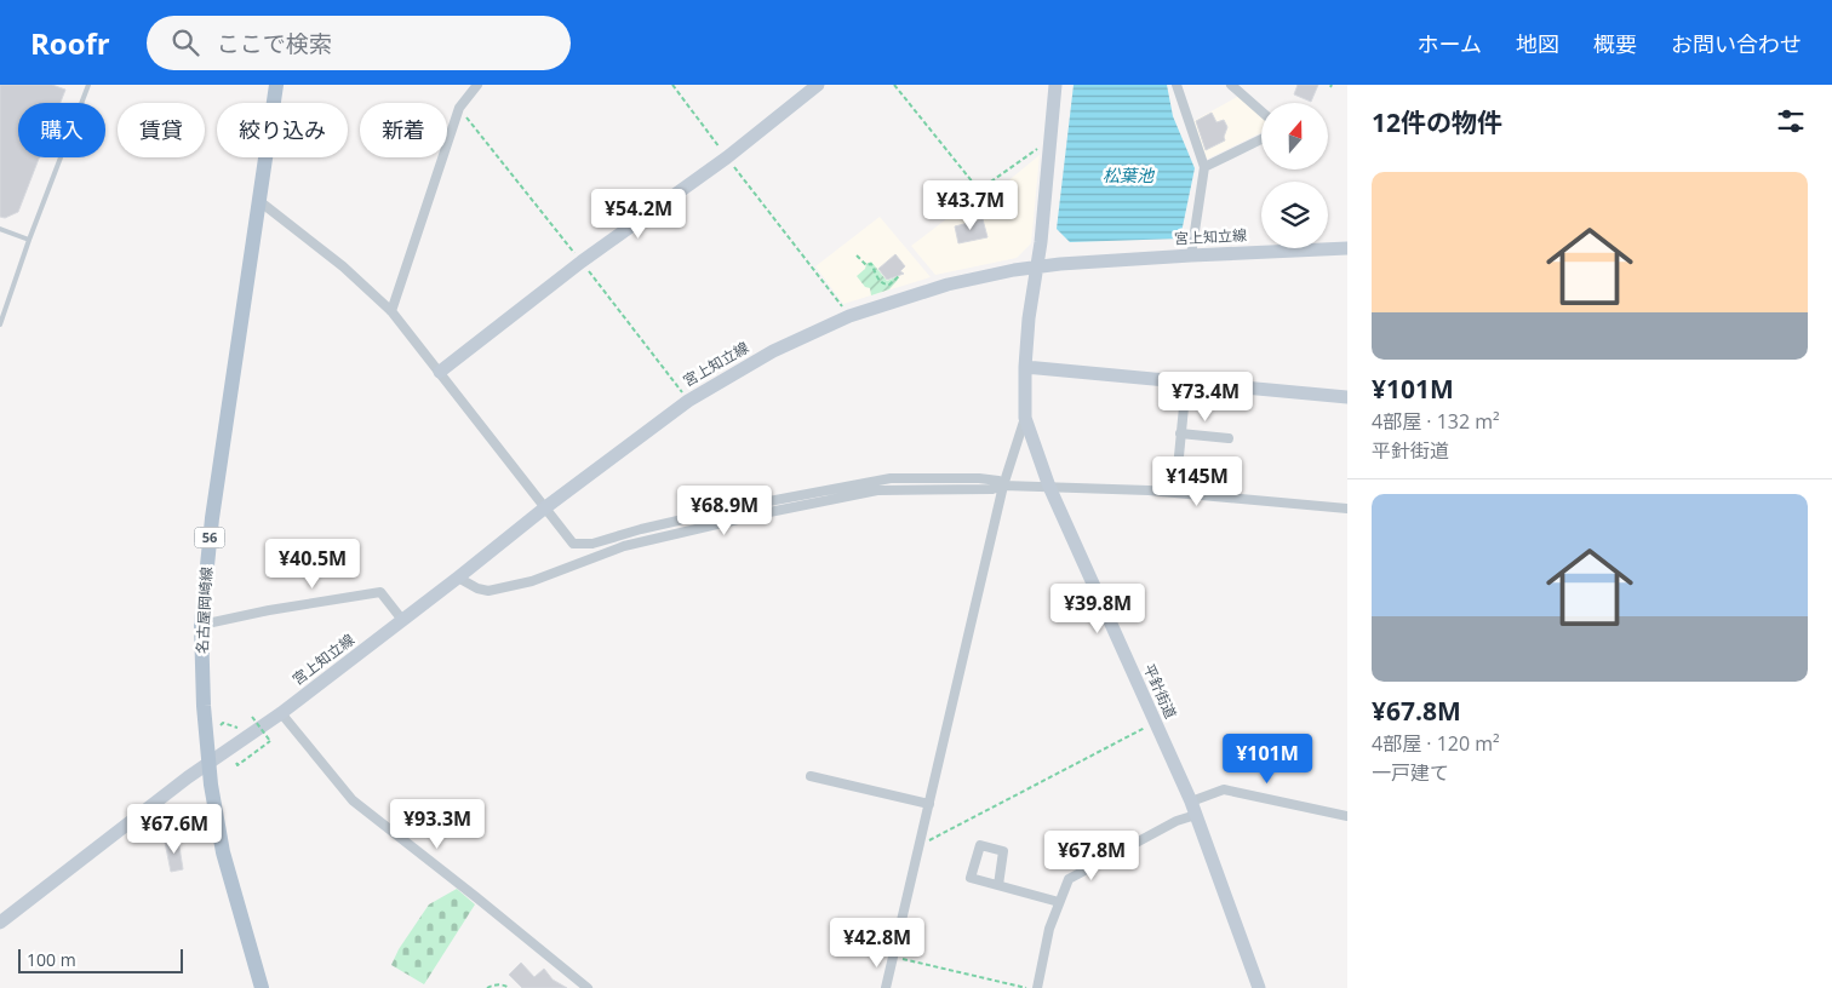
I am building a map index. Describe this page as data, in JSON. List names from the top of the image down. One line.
{"streets":{"main road":["56","名古屋岡崎線"],"street":["宮上知立線","平針街道"]},"crossings":[["宮上知立線","名古屋岡崎線"],["宮上知立線","平針街道"]],"water":["松葉池"],"scale_bar":"100 m","north":"top","page":{"header":"Roofr","search":"ここで検索","nav":["ホーム","地図","概要","お問い合わせ"],"heading":"12件の物件","chip":["購入","賃貸","絞り込み","新着"],"list":[{"name":"¥101M","note":"4部屋 · 132 m² · 平針街道"},{"name":"¥67.8M","note":"4部屋 · 120 m² · 一戸建て"}],"price":["¥43.7M","¥54.2M","¥73.4M","¥145M","¥68.9M","¥40.5M","¥39.8M","¥101M","¥93.3M","¥67.6M","¥67.8M","¥42.8M"],"scale":"100 m"}}
